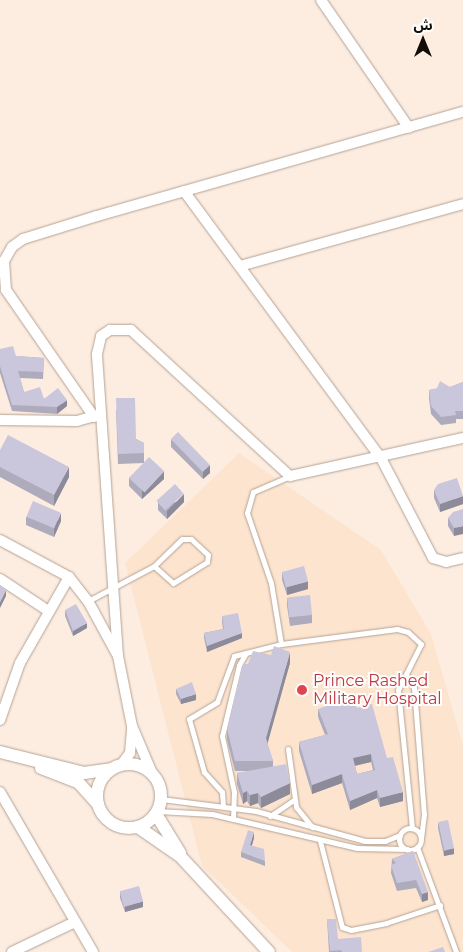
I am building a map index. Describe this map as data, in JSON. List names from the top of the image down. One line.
{"places":["Prince Rashed Military Hospital"],"north":"top"}
